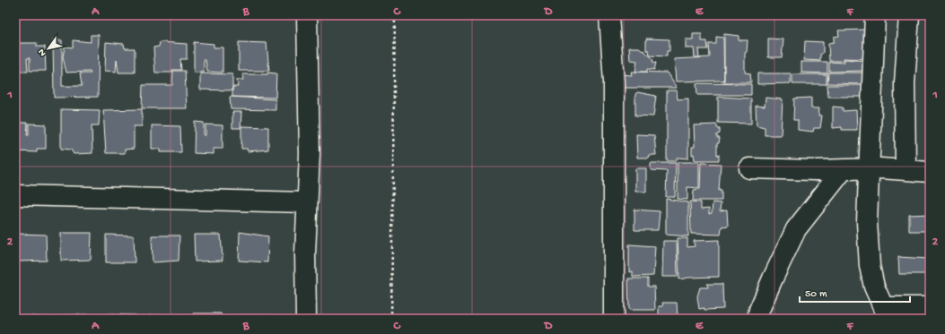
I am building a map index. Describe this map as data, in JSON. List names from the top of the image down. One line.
{"scale_bar":"50 m","north":"bottom left","grid":{"columns":["A","B","C","D","E","F"],"rows":["1","2"]}}
